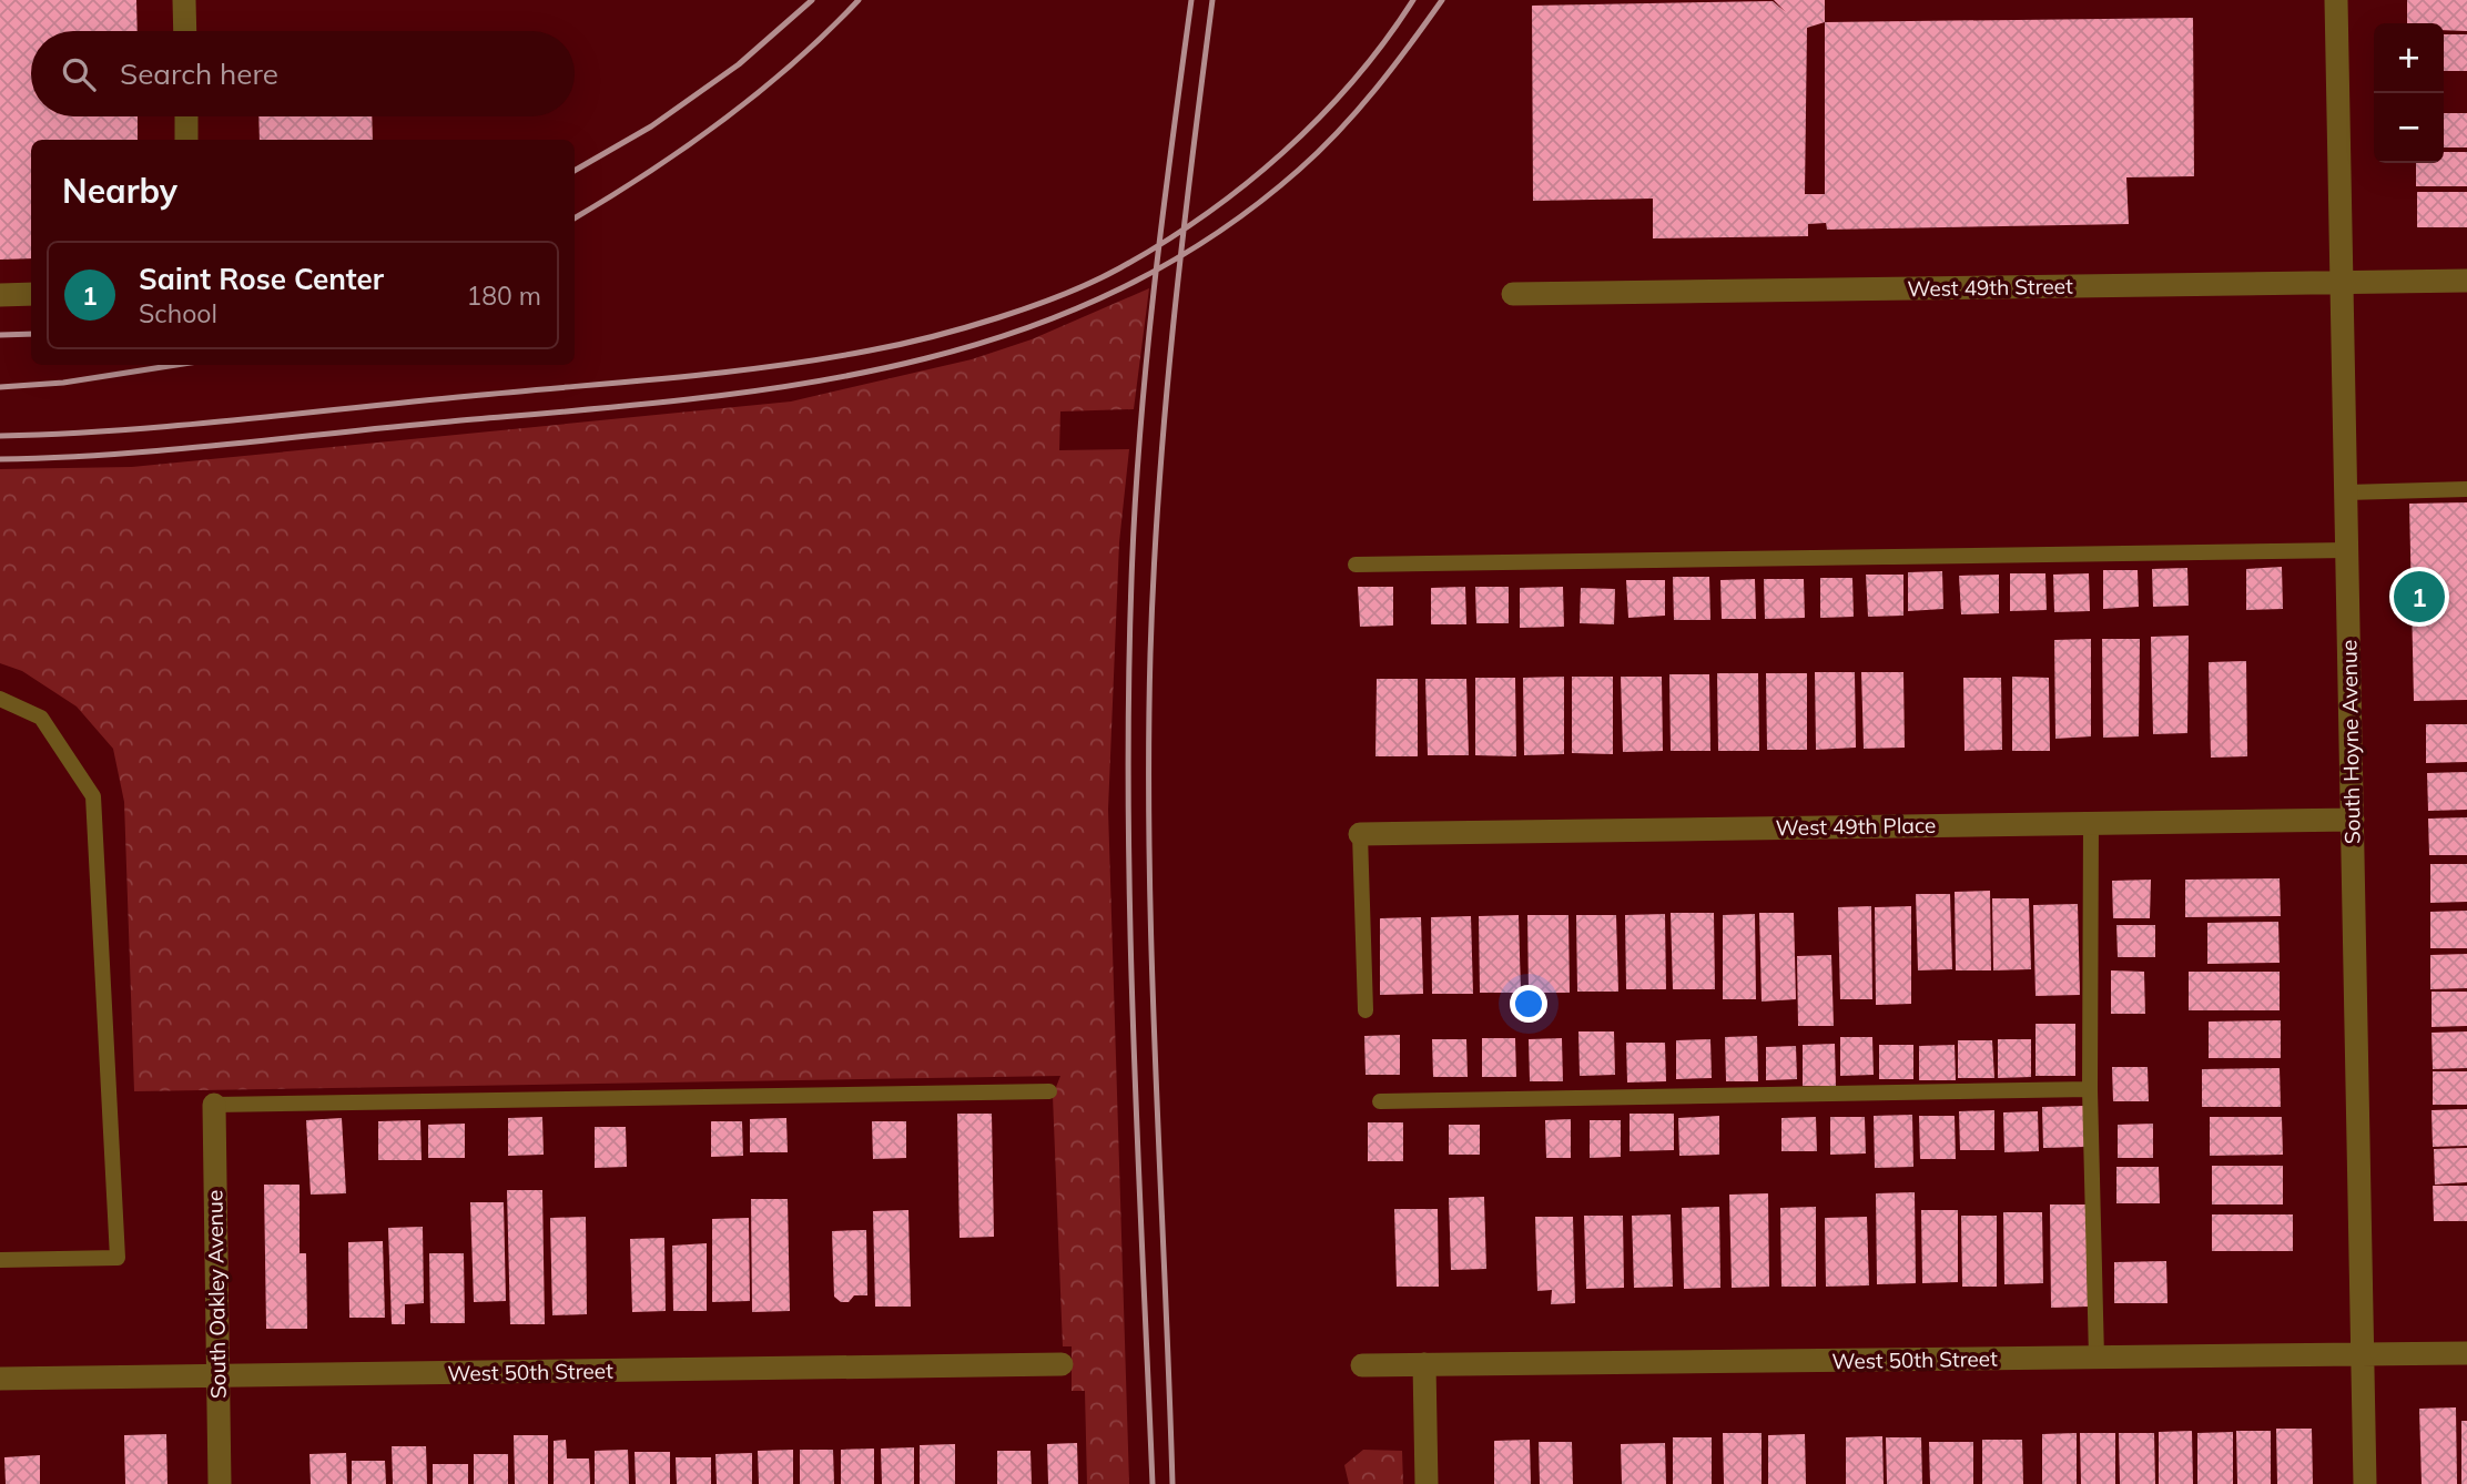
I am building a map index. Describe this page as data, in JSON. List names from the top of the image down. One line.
{"streets":{"street":["West 49th Street","South Hoyne Avenue","West 49th Place","South Oakley Avenue","West 50th Street"]},"crossings":[["West 49th Street","South Hoyne Avenue"],["South Hoyne Avenue","West 49th Place"],["South Hoyne Avenue","West 50th Street"],["South Oakley Avenue","West 50th Street"]],"page":{"map_buttons":["+","−"],"search":"Search here","heading":"Nearby","list":[{"mark":"1","name":"Saint Rose Center","note":"School","value":"180 m"}],"pins":"1"}}
